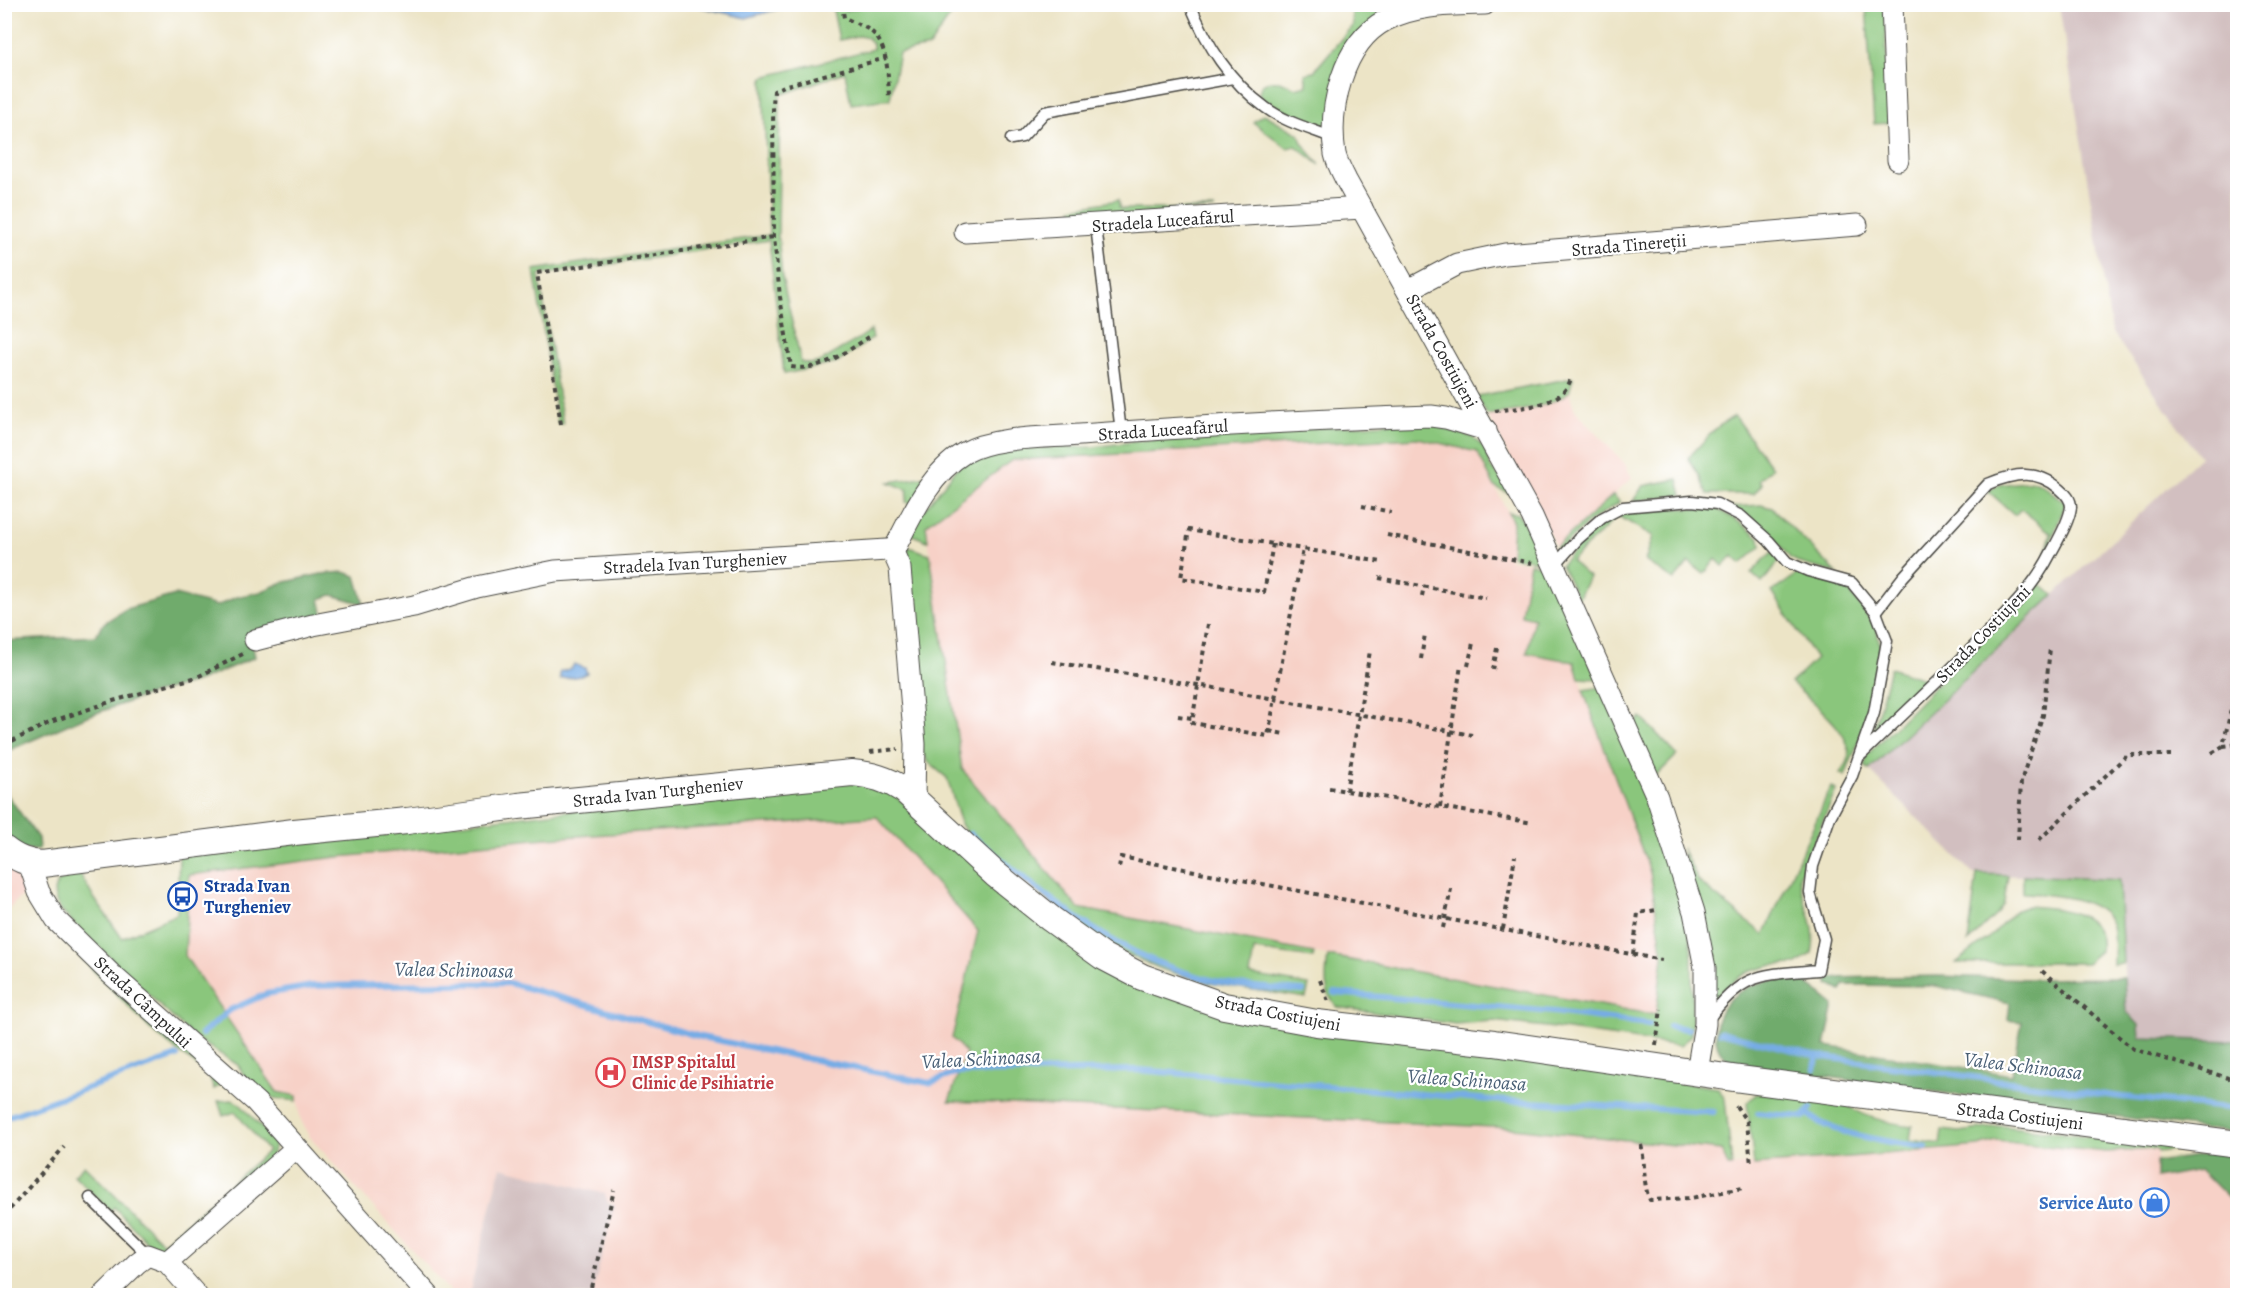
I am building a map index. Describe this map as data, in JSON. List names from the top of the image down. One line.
{"streets":{"street":["Stradela Luceafărul","Strada Tinereții","Strada Costiujeni","Strada Luceafărul","Stradela Ivan Turgheniev","Strada Ivan Turgheniev","Strada Câmpului"]},"crossings":[["Stradela Luceafărul","Strada Costiujeni"],["Strada Tinereții","Strada Costiujeni"],["Strada Costiujeni","Strada Luceafărul"],["Strada Costiujeni","Strada Ivan Turgheniev"],["Strada Luceafărul","Stradela Ivan Turgheniev"],["Strada Ivan Turgheniev","Strada Câmpului"]],"water":["Valea Schinoasa"],"places":{"bus stop":["Strada Ivan Turgheniev"],"hospital":["IMSP Spitalul Clinic de Psihiatrie"],"shop":["Service Auto"]}}
